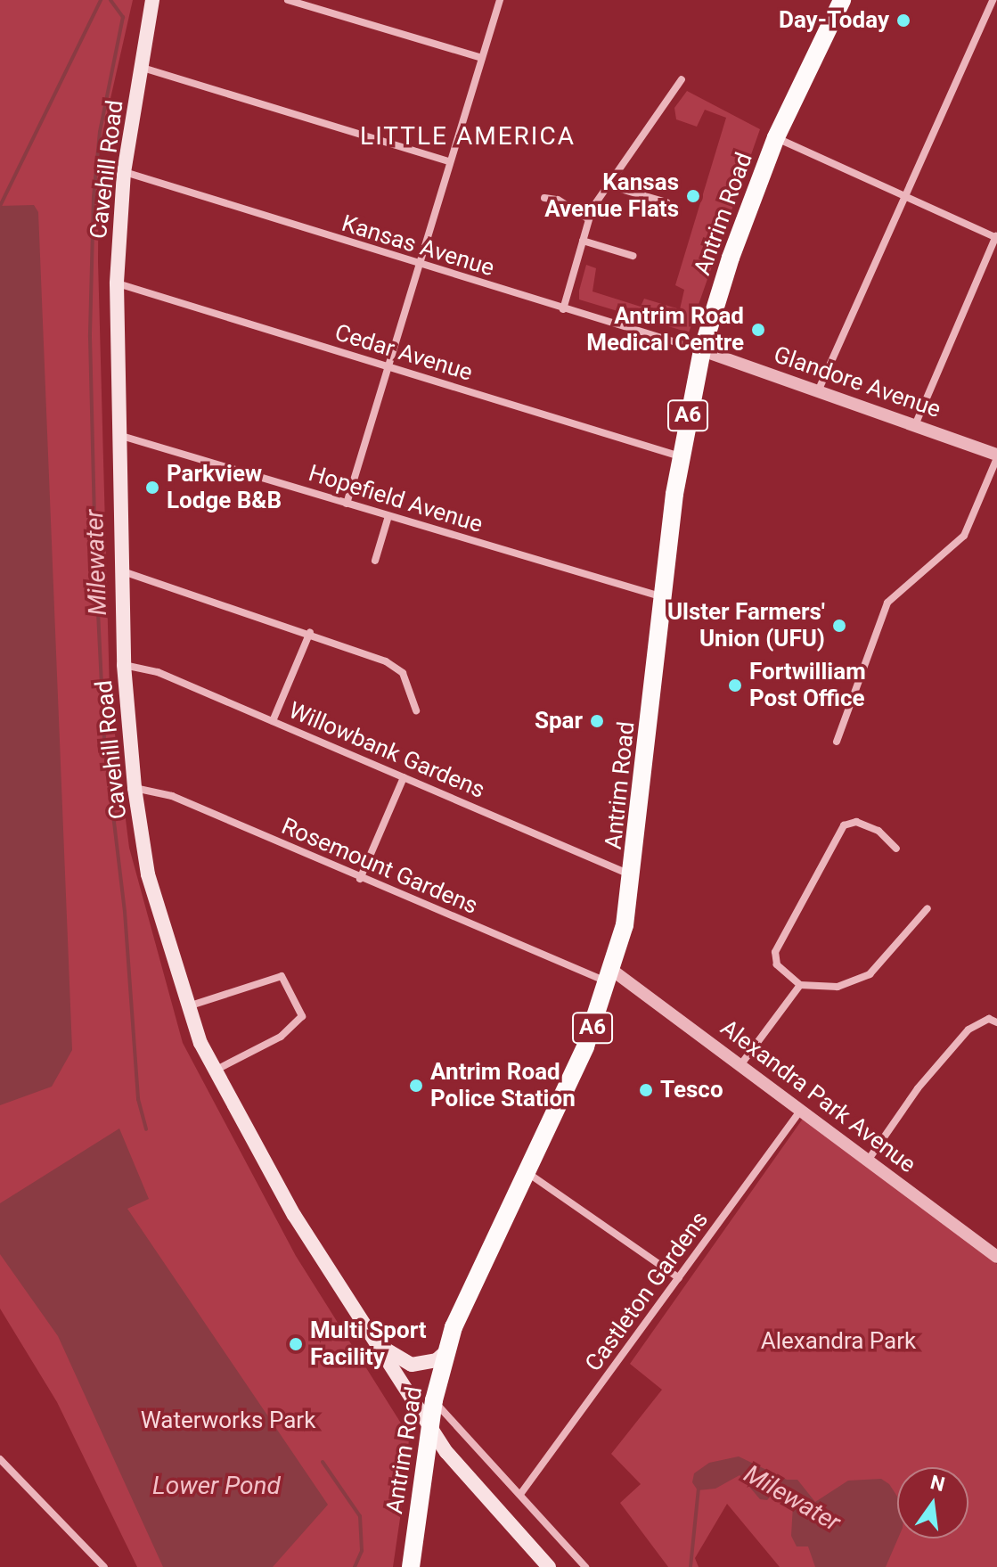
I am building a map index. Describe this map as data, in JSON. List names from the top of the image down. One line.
{"streets":{"main road":["Cavehill Road","Antrim Road","A6"],"street":["Kansas Avenue","Cedar Avenue","Glandore Avenue","Hopefield Avenue","Willowbank Gardens","Rosemount Gardens","Alexandra Park Avenue","Castleton Gardens"]},"crossings":[["Cavehill Road","Antrim Road"],["Cavehill Road","Kansas Avenue"],["Cavehill Road","Cedar Avenue"],["Cavehill Road","Hopefield Avenue"],["Cavehill Road","Willowbank Gardens"],["Cavehill Road","Rosemount Gardens"],["Antrim Road","Kansas Avenue"],["Antrim Road","Cedar Avenue"],["Antrim Road","Glandore Avenue"],["Antrim Road","Hopefield Avenue"],["Antrim Road","Willowbank Gardens"],["Antrim Road","Rosemount Gardens"],["Antrim Road","Alexandra Park Avenue"],["Kansas Avenue","Glandore Avenue"],["Rosemount Gardens","Alexandra Park Avenue"],["Alexandra Park Avenue","Castleton Gardens"]],"districts":["LITTLE AMERICA"],"water":["Milewater","Lower Pond"],"parks":["Alexandra Park","Waterworks Park"],"places":["Day-Today","Kansas Avenue Flats","Antrim Road Medical Centre","Parkview Lodge B&B","Ulster Farmers' Union (UFU)","Fortwilliam Post Office","Spar","Antrim Road Police Station","Tesco","Multi Sport Facility"],"north":"top"}
